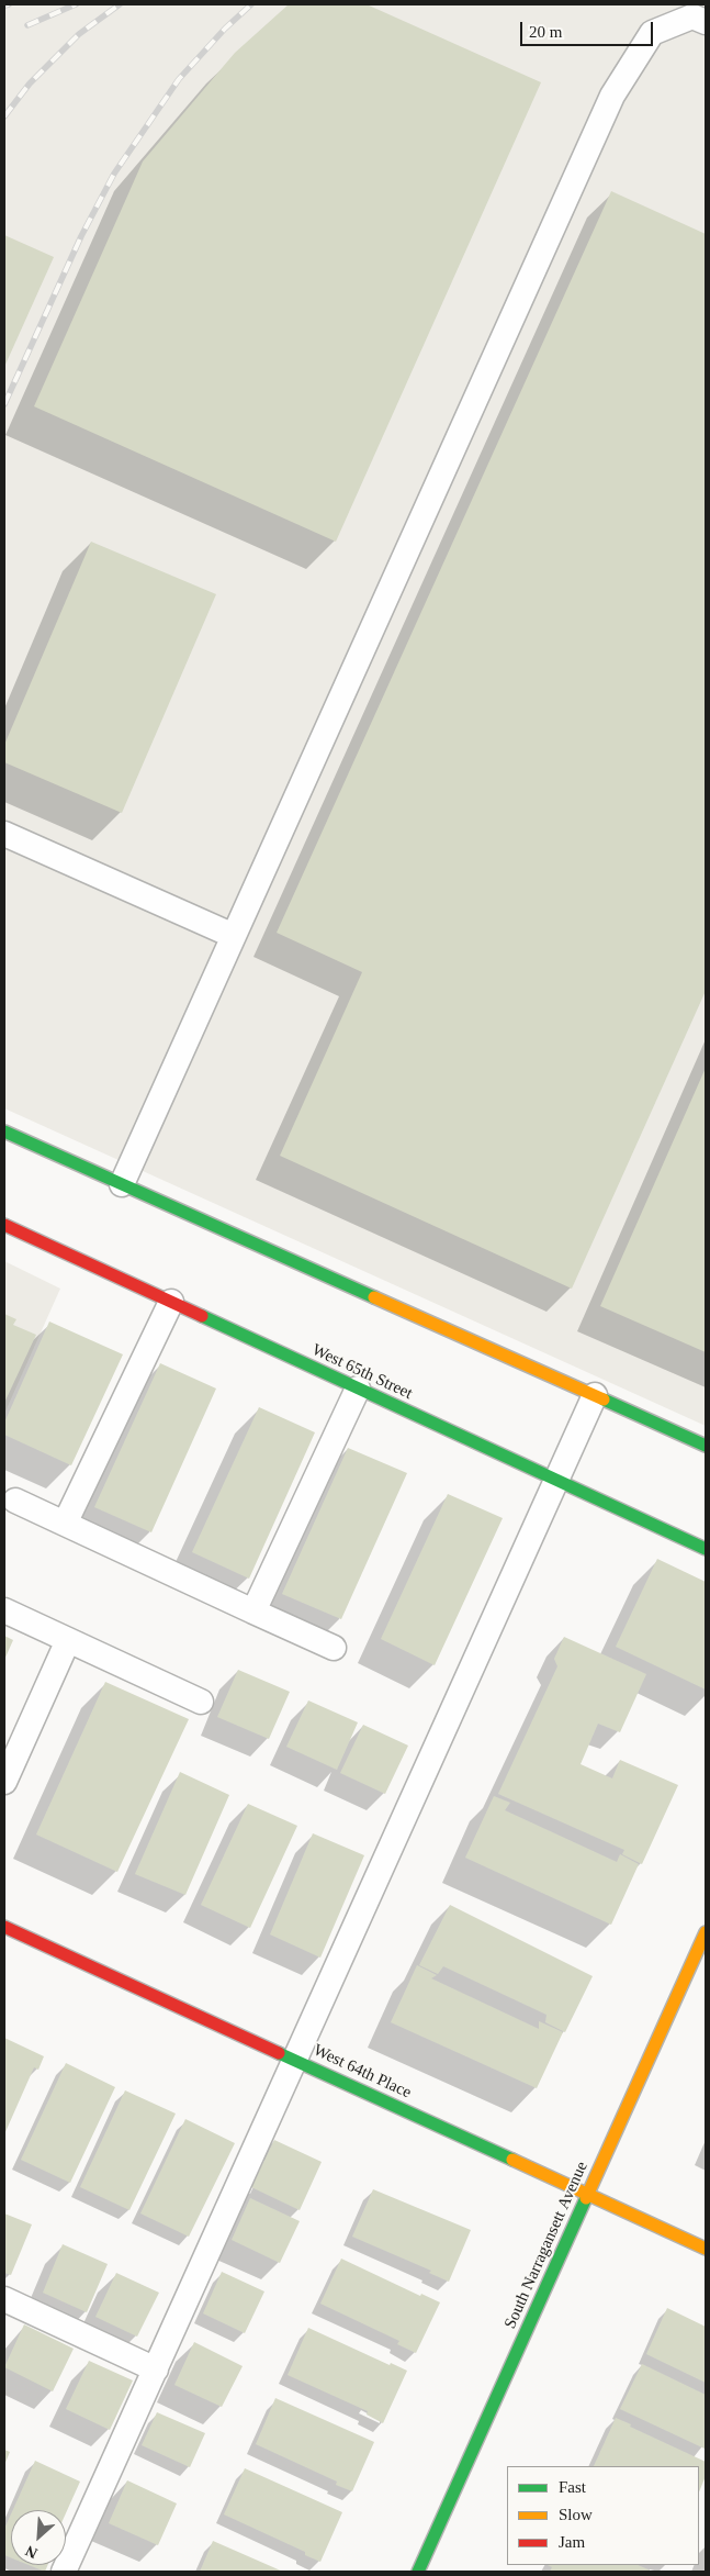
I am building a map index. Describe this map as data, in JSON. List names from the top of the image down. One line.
{"streets":{"street":["West 65th Street","West 64th Place","South Narragansett Avenue"]},"crossings":[["West 64th Place","South Narragansett Avenue"]],"legend":["Fast","Slow","Jam"],"scale_bar":"20 m","north":"bottom left"}
